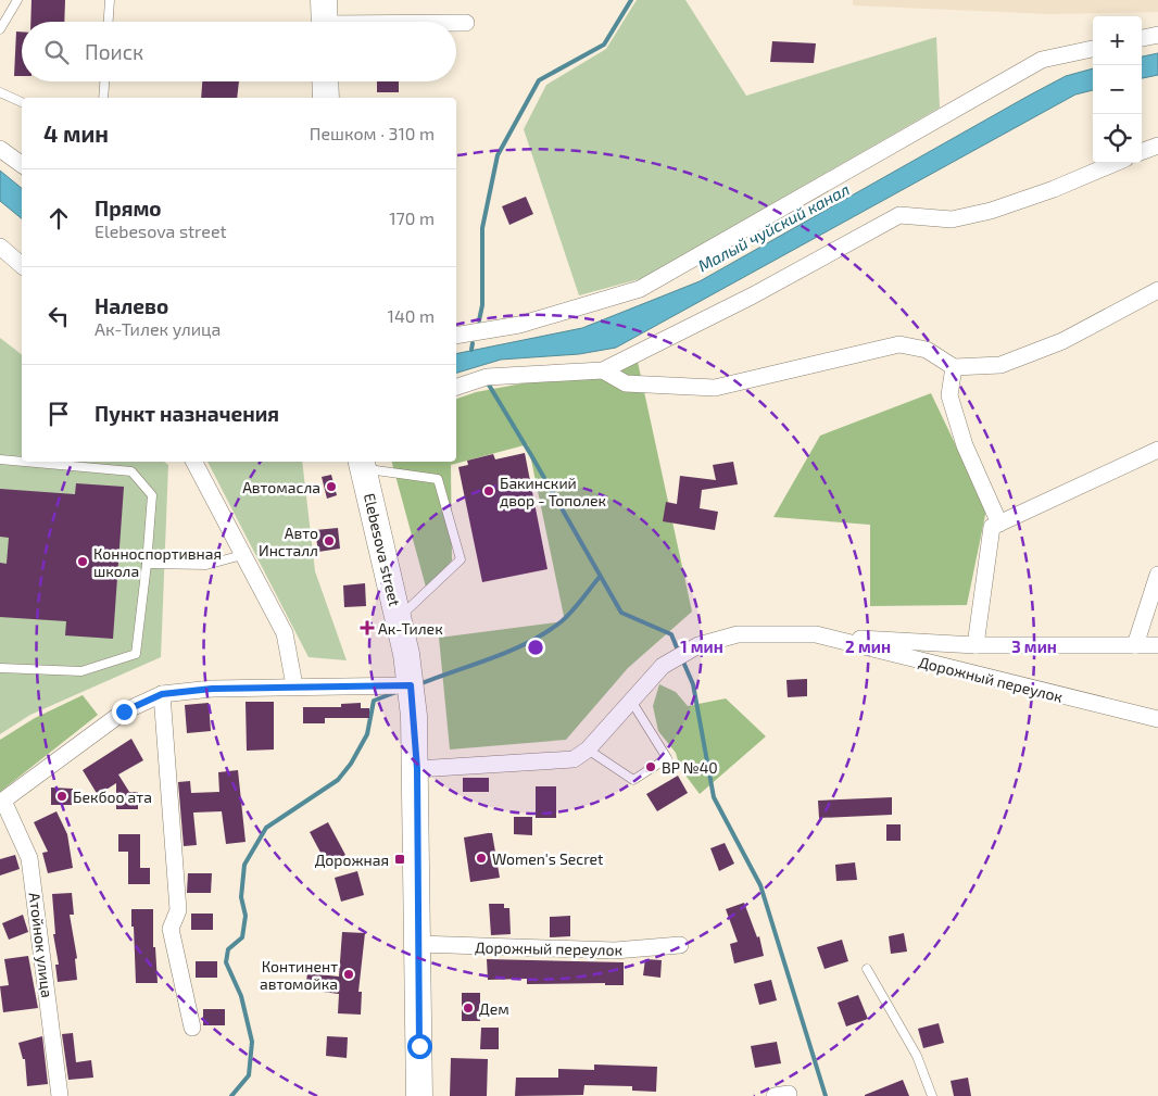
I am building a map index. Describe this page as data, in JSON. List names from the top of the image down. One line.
{"streets":{"main road":["Elebesova street"],"street":["Дорожный переулок","Атойнок улица"]},"crossings":[["Elebesova street","Дорожный переулок"]],"water":["Малый чуйский канал"],"places":{"other":["Автомасла","Бакинский двор - Тополек","Авто Инсталл","Конноспортивная школа","BP №40","Бекбоо ата","Women's Secret","Континент автомойка","Дем"],"health":["Ак-Тилек"],"transit":["Дорожная"]},"page":{"map_buttons":["+","−"],"search":"Поиск","heading":["4 мин","Пешком · 310 m"],"list":[["Прямо","Elebesova street","170 m"],["Налево","Ак-Тилек улица","140 m"],"Пункт назначения"]},"rings":["1 мин","2 мин","3 мин"]}
